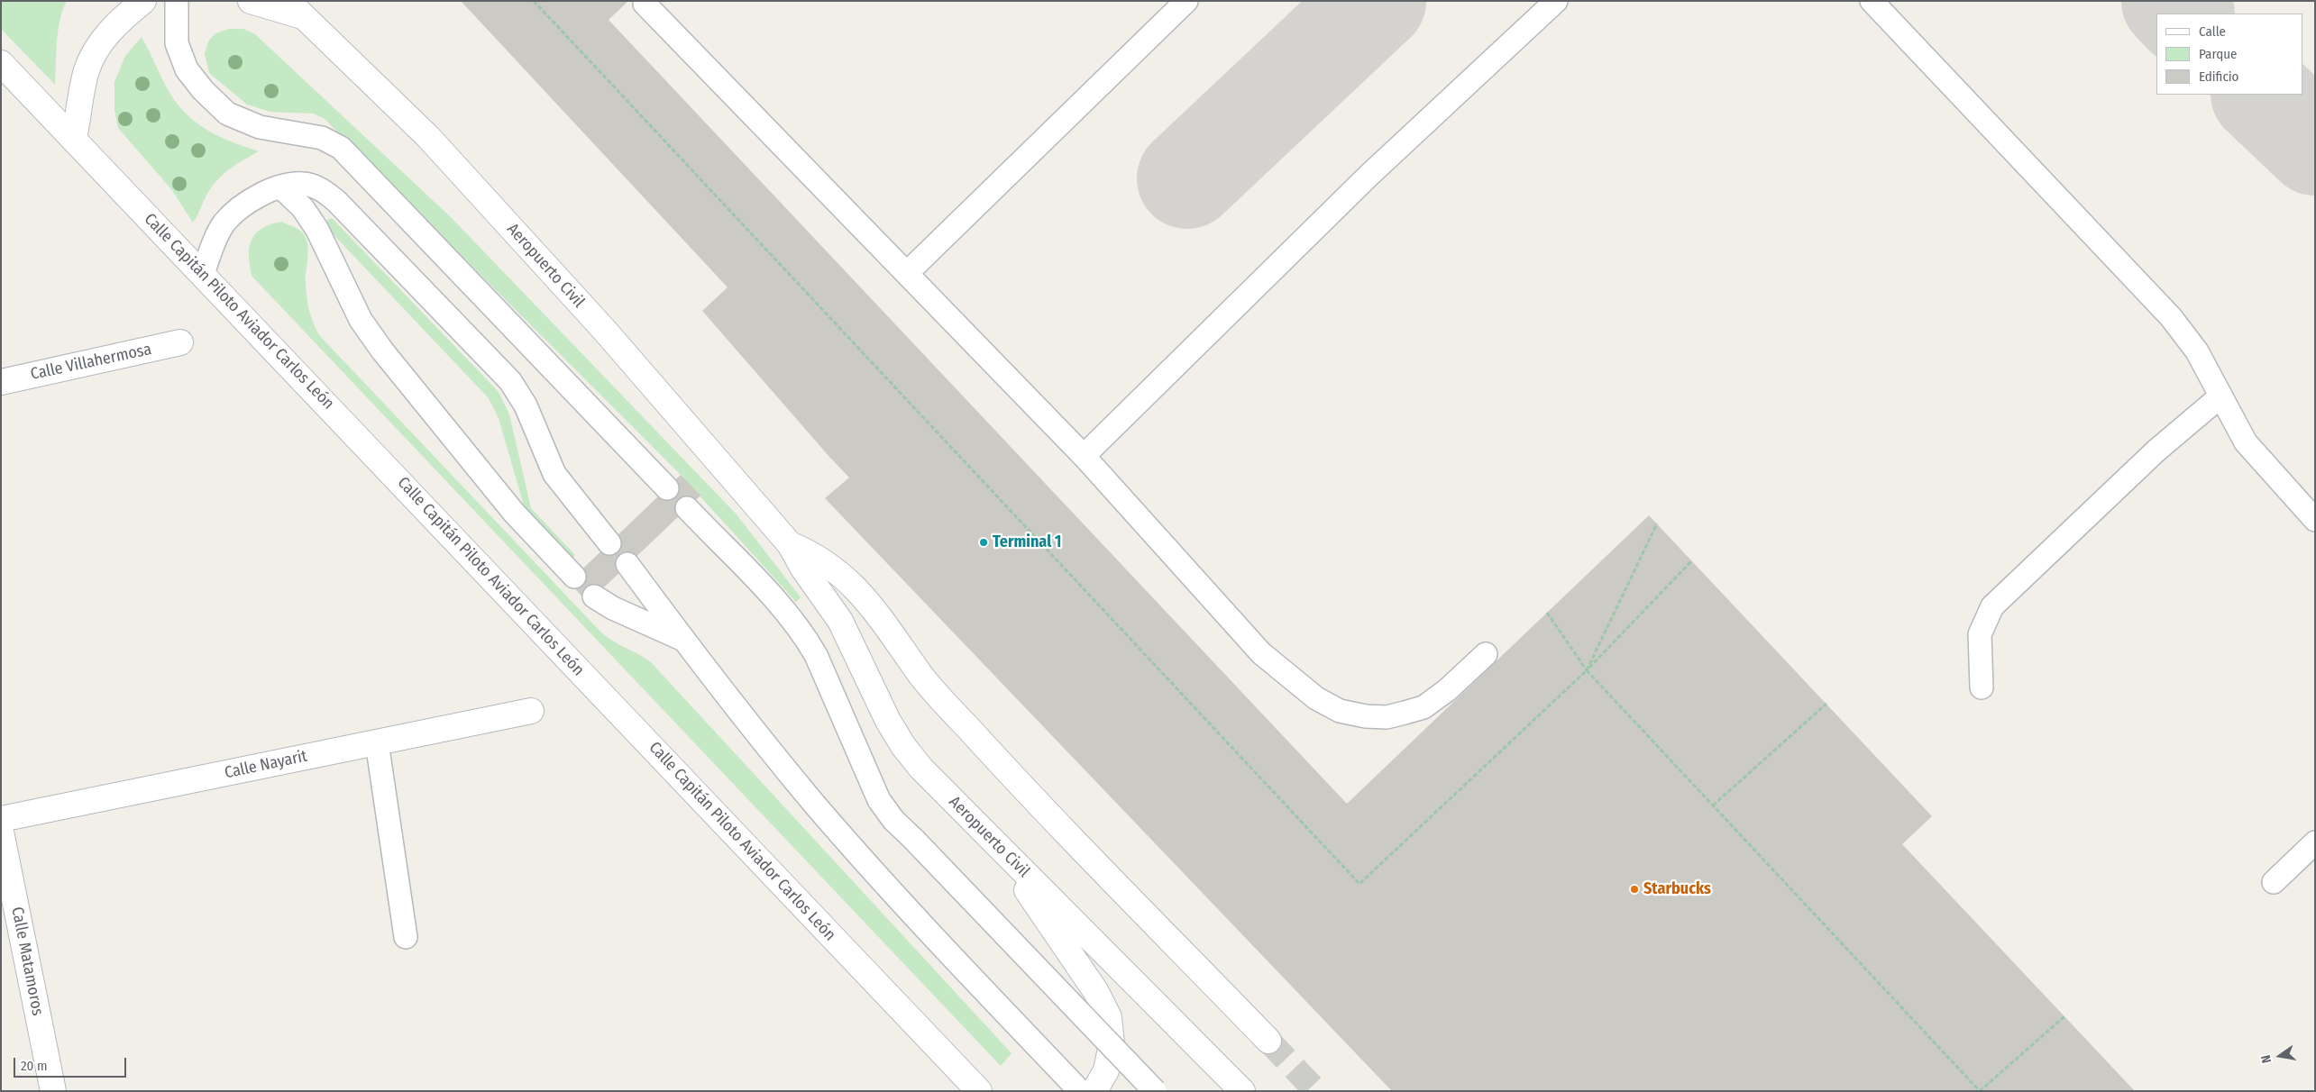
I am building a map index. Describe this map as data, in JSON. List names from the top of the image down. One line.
{"streets":{"street":["Aeropuerto Civil","Calle Capitán Piloto Aviador Carlos León","Calle Villahermosa","Calle Nayarit","Calle Matamoros"]},"places":["Terminal 1","Starbucks"],"legend":["Calle","Parque","Edificio"],"scale_bar":"20 m","north":"left"}
